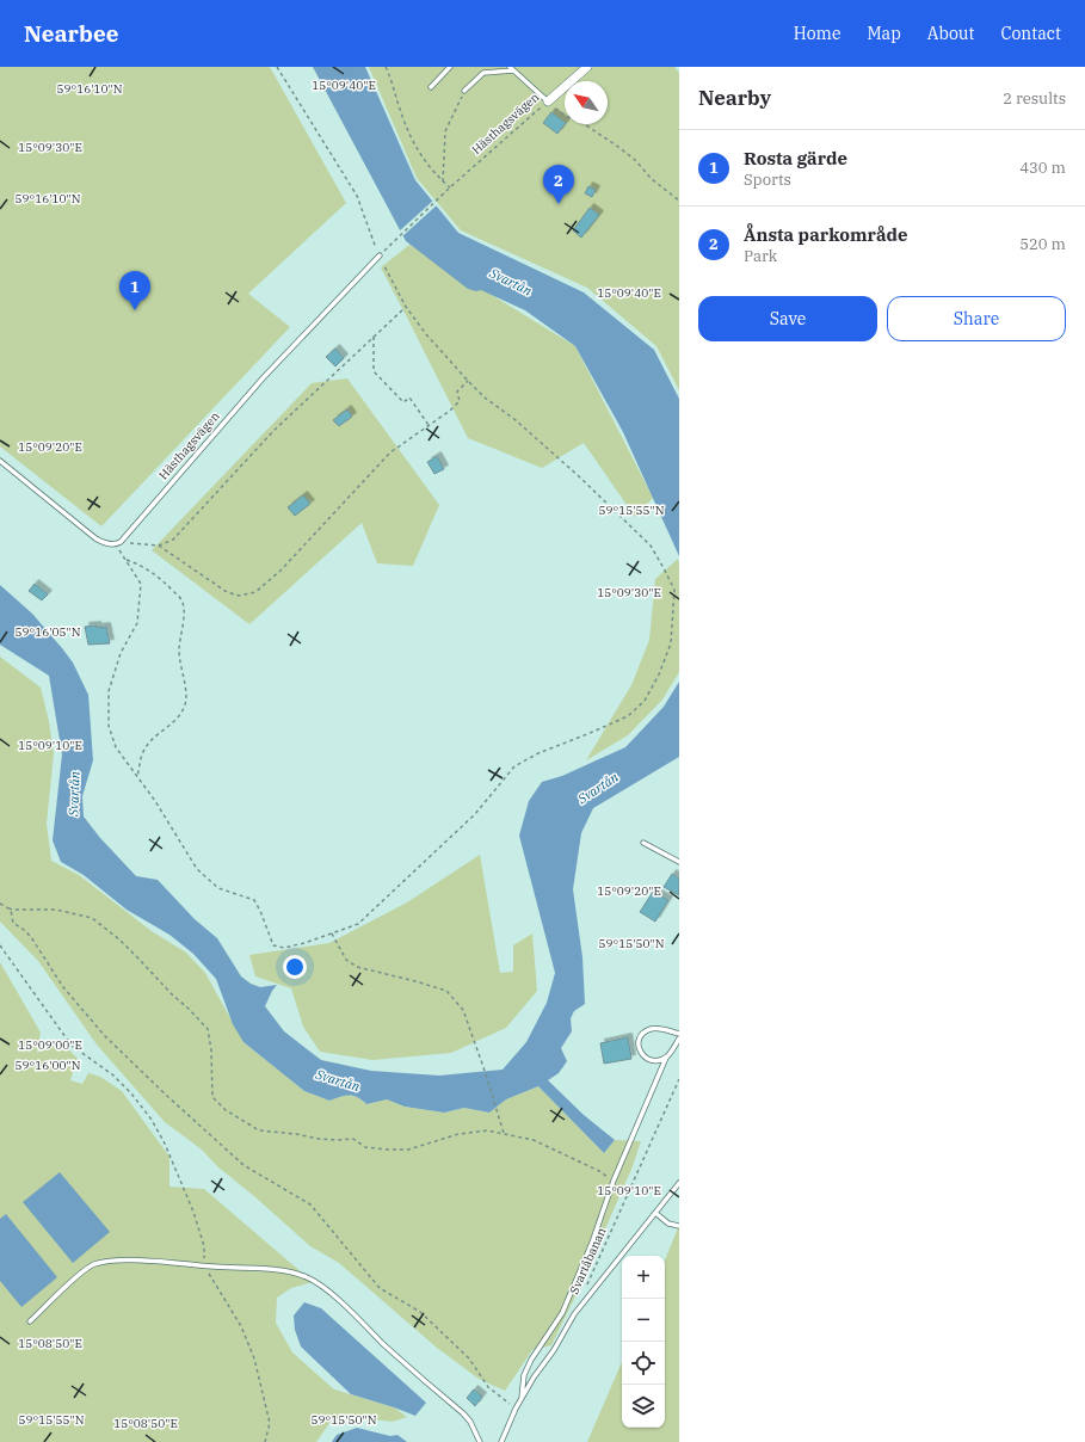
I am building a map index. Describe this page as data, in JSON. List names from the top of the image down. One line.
{"streets":{"street":["Hästhagsvägen"],"path":["Svartåbanan"]},"water":["Svartån"],"north":"top left","page":{"header":"Nearbee","nav":["Home","Map","About","Contact"],"heading":["Nearby","2 results"],"list":[{"mark":"1","name":"Rosta gärde","note":"Sports","value":"430 m"},{"mark":"2","name":"Ånsta parkområde","note":"Park","value":"520 m"}],"pins":["2","1"],"buttons":["Save","Share"],"map_buttons":["+","−"]},"coordinates":["15°09'40\"E","59°16'10\"N","15°09'30\"E","15°09'20\"E","59°15'55\"N","59°16'05\"N","15°09'10\"E","59°15'50\"N","15°09'00\"E","59°16'00\"N","15°08'50\"E"]}
